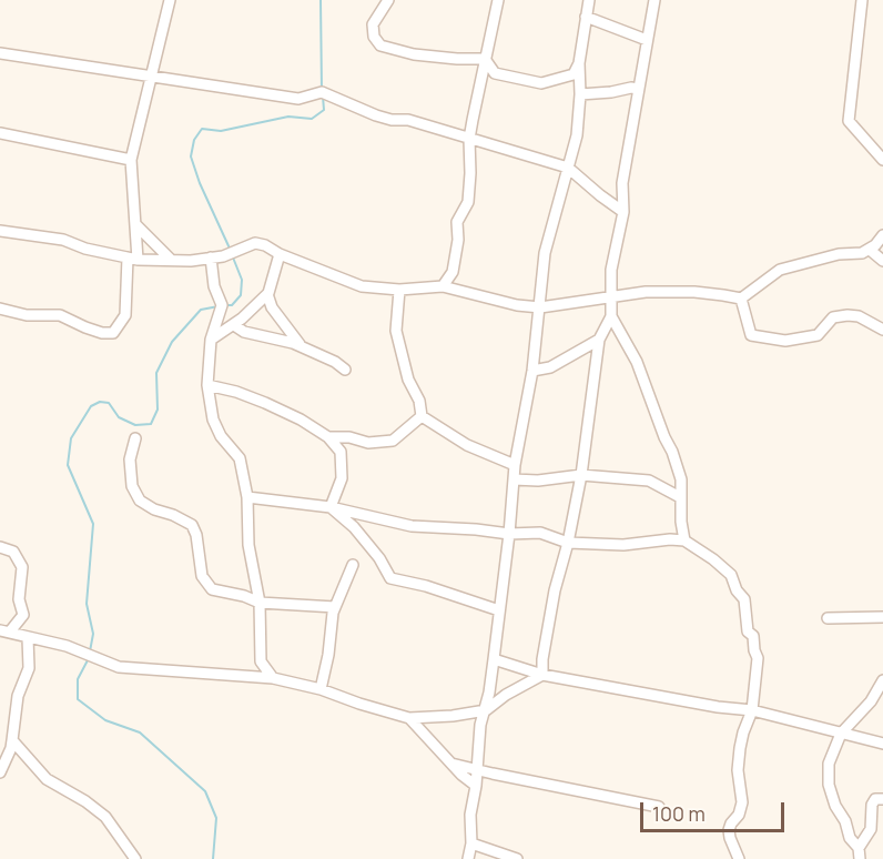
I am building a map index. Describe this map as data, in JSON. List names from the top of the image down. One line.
{"scale_bar":"100 m"}
